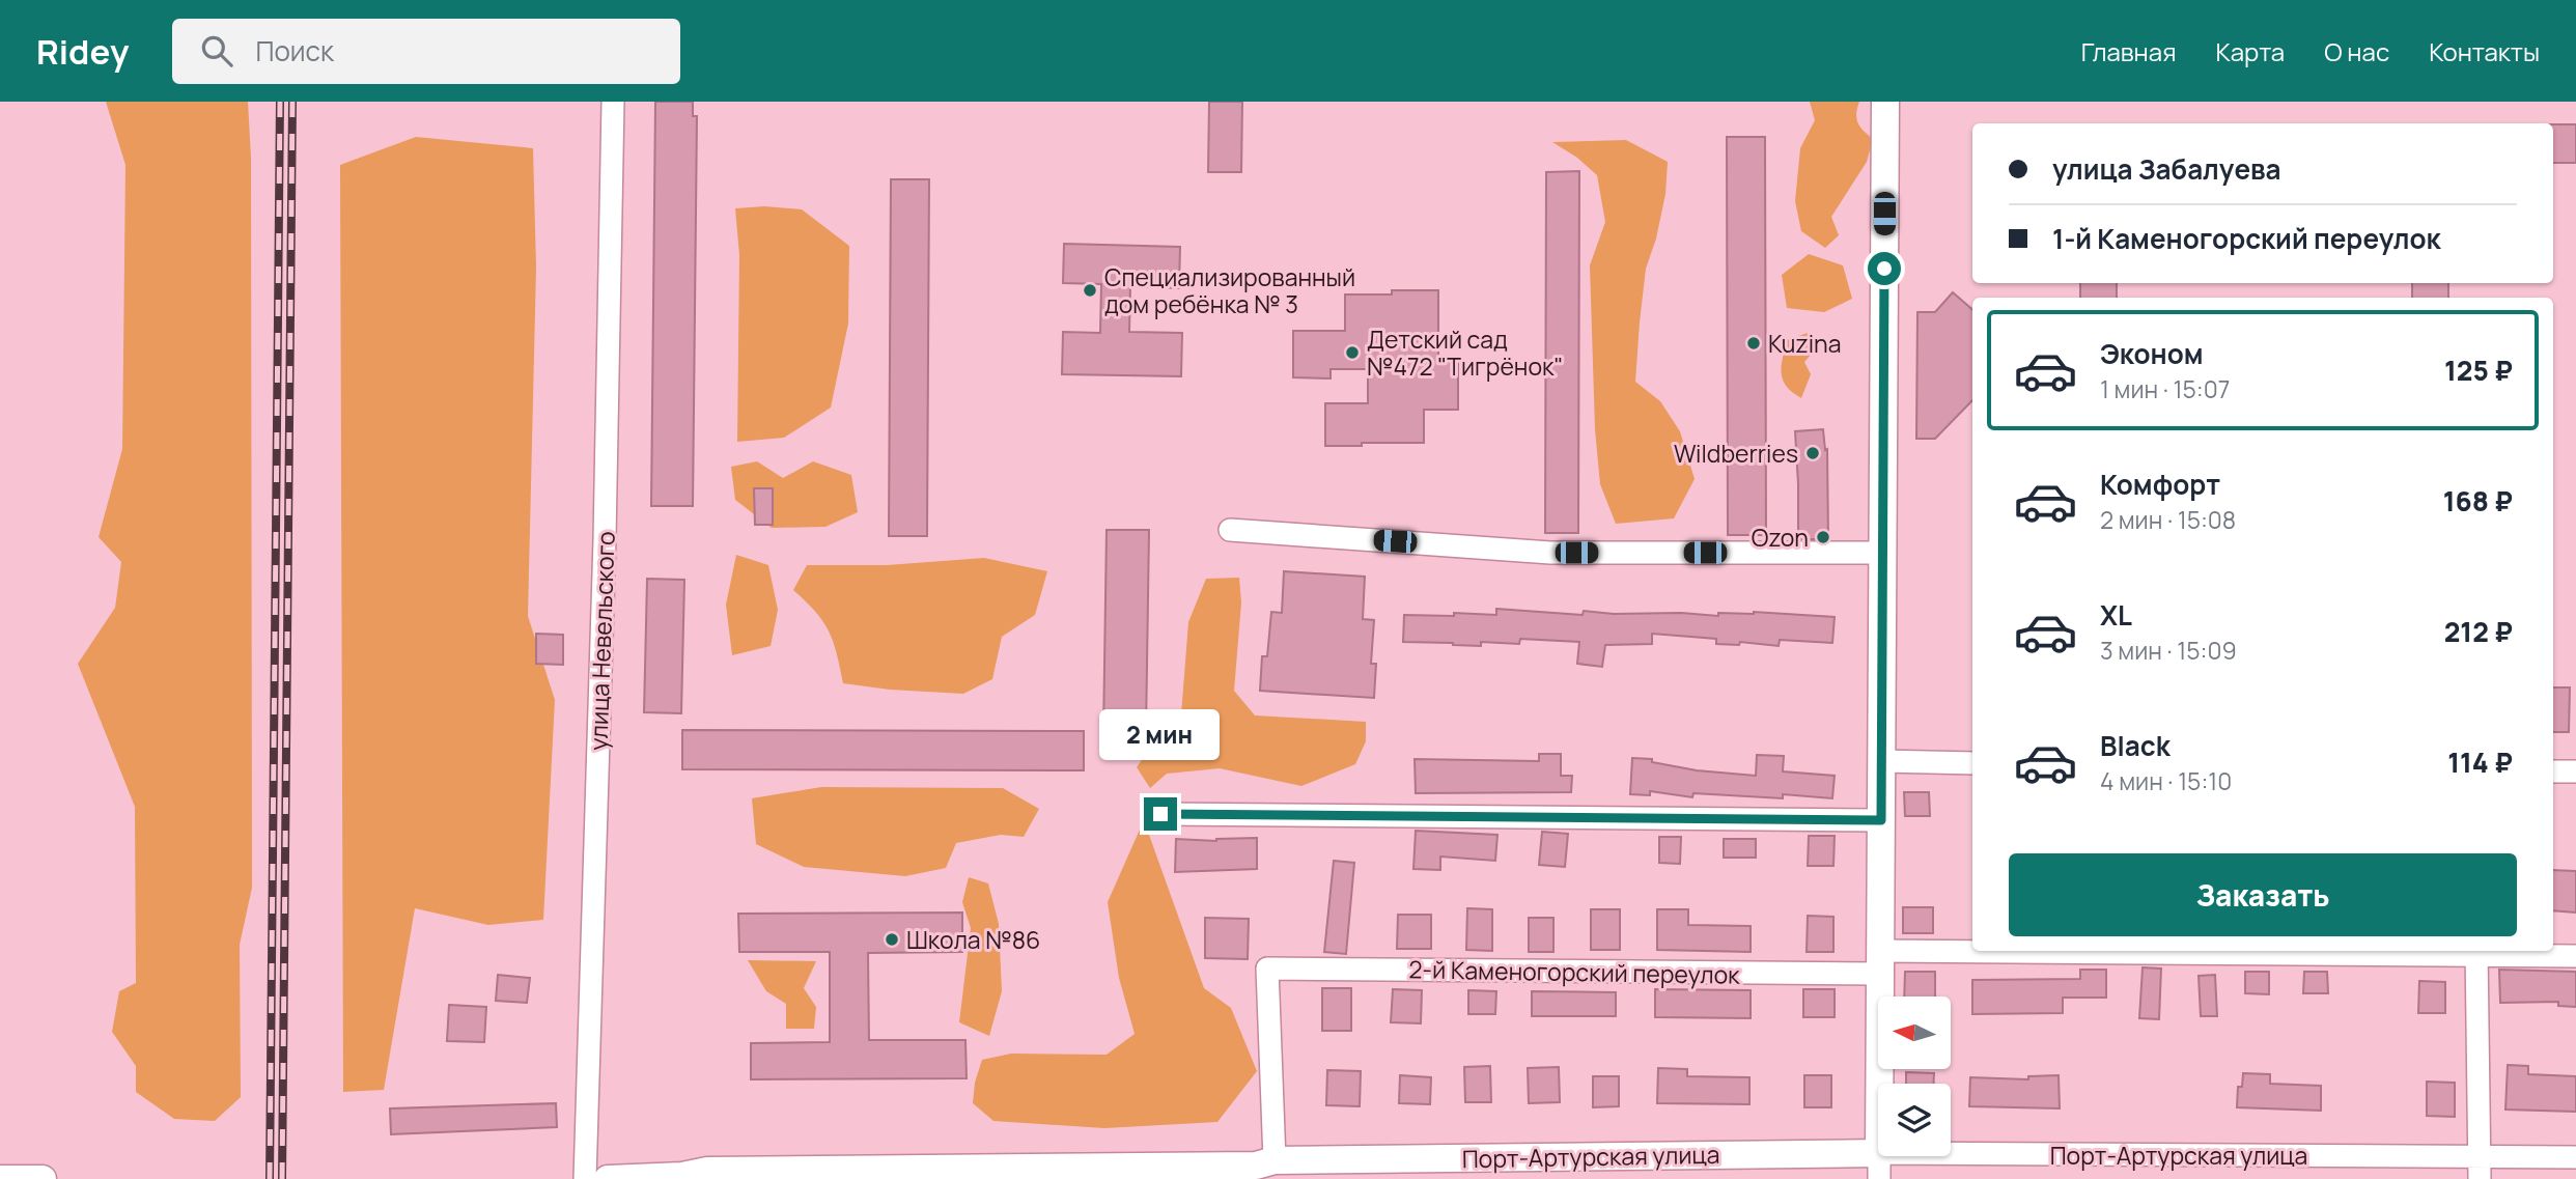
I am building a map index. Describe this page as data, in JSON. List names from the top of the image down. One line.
{"streets":{"street":["улица Невельского","2-й Каменогорский переулок","Порт-Артурская улица"]},"crossings":[["2-й Каменогорский переулок","Порт-Артурская улица"]],"places":["Специализированный дом ребёнка № 3","Kuzina","Детский сад №472 \"Тигрёнок\"","Wildberries","Ozon","Школа №86"],"north":"left","page":{"header":"Ridey","search":"Поиск","nav":["Главная","Карта","О нас","Контакты"],"banner":["улица Забалуева","1-й Каменогорский переулок"],"list":[{"name":"Эконом","note":"1 мин · 15:07","value":"125 ₽"},{"name":"Комфорт","note":"2 мин · 15:08","value":"168 ₽"},{"name":"XL","note":"3 мин · 15:09","value":"212 ₽"},{"name":"Black","note":"4 мин · 15:10","value":"114 ₽"}],"bubble":"2 мин","buttons":"Заказать"}}
